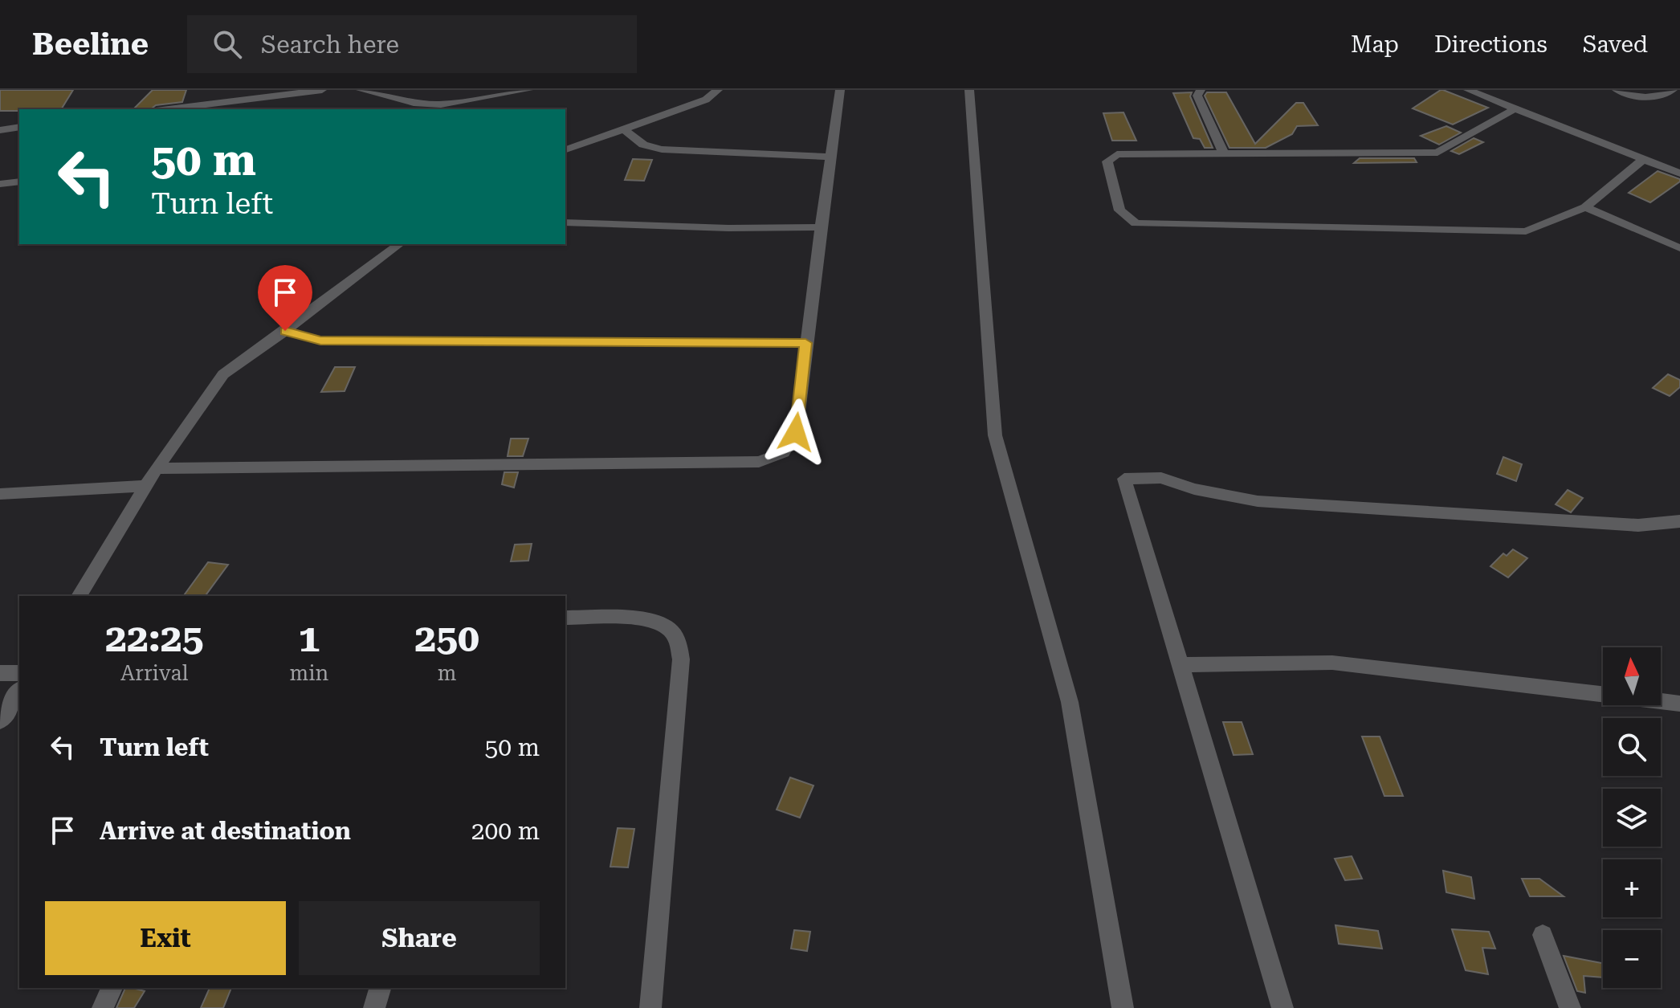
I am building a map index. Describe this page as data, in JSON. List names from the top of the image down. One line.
{"north":"top","page":{"header":"Beeline","search":"Search here","nav":["Map","Directions","Saved"],"turn":["50 m","Turn left"],"eta":["22:25","Arrival","1","min","250","m"],"map_buttons":["+","−"],"list":[{"name":"Turn left","value":"50 m"},{"name":"Arrive at destination","value":"200 m"}],"buttons":["Exit","Share"]}}
